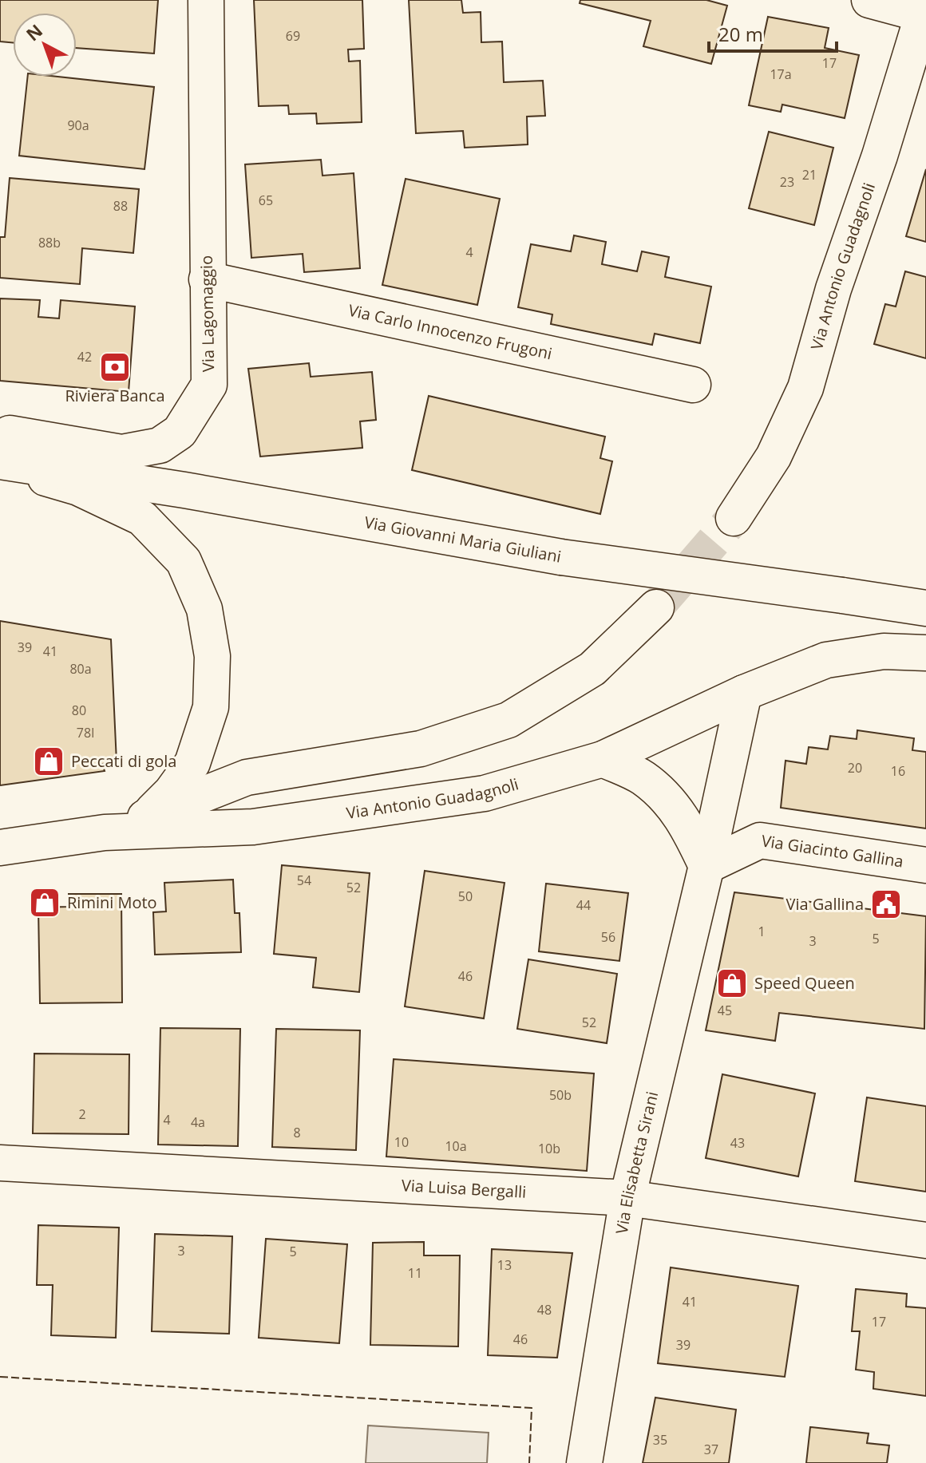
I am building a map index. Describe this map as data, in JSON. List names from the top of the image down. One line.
{"streets":{"street":["Via Antonio Guadagnoli","Via Lagomaggio","Via Carlo Innocenzo Frugoni","Via Giovanni Maria Giuliani","Via Giacinto Gallina","Via Elisabetta Sirani","Via Luisa Bergalli"]},"crossings":[["Via Antonio Guadagnoli","Via Elisabetta Sirani"],["Via Lagomaggio","Via Carlo Innocenzo Frugoni"],["Via Giacinto Gallina","Via Elisabetta Sirani"],["Via Elisabetta Sirani","Via Luisa Bergalli"]],"places":{"bank":["Riviera Banca"],"shop":["Peccati di gola","Rimini Moto","Speed Queen"],"public building":["Via Gallina"]},"house_numbers":["69","17","17a","90a","21","23","65","88","88b","4","42","39","41","80a","80","78l","20","16","54","52","50","44","1","56","5","3","46","45","52","50b","2","4","4a","8","10","43","10a","10b","3","5","13","11","41","48","17","46","39","35","37"],"scale_bar":"20 m","north":"top left"}
